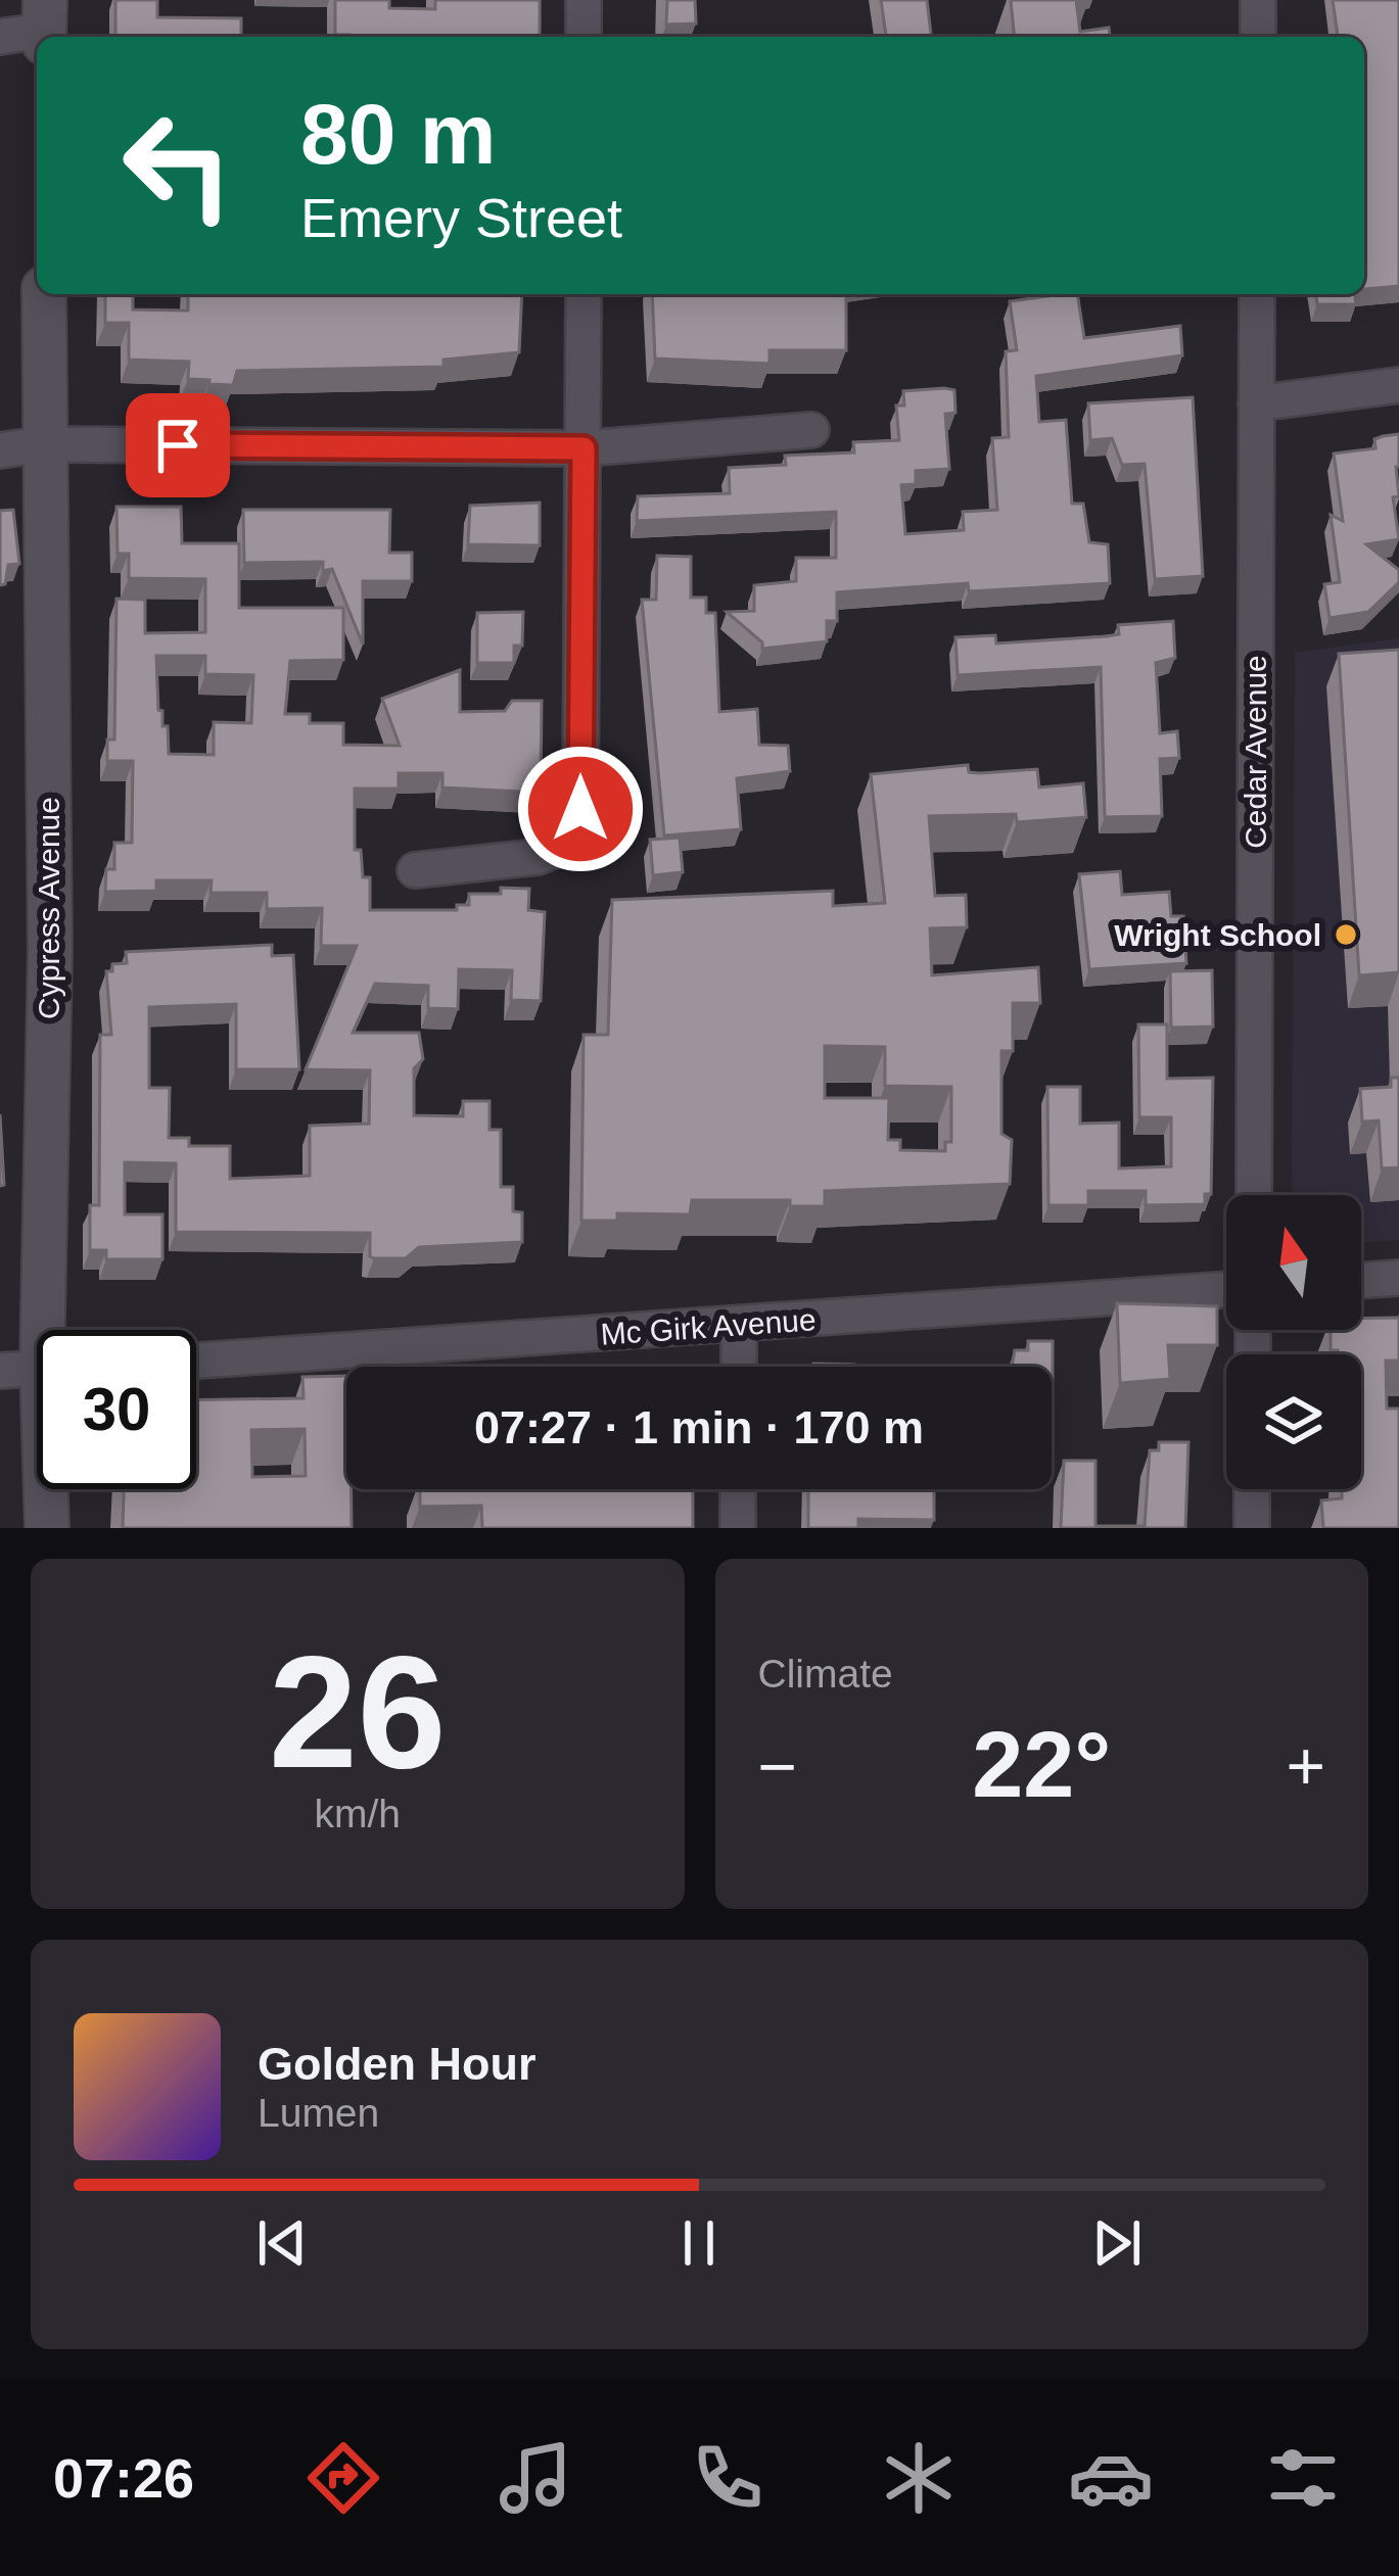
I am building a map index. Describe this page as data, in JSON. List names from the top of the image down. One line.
{"streets":{"street":["Cedar Avenue","Cypress Avenue","Mc Girk Avenue"]},"places":["Wright School"],"north":"top","page":{"turn":["80 m","Emery Street"],"limit":"30","trip":"07:27 · 1 min · 170 m","tile":[["26","km/h"],"Climate"],"heat":["−","22°","+"],"song":["Golden Hour","Lumen"],"tabs":"07:26"}}
